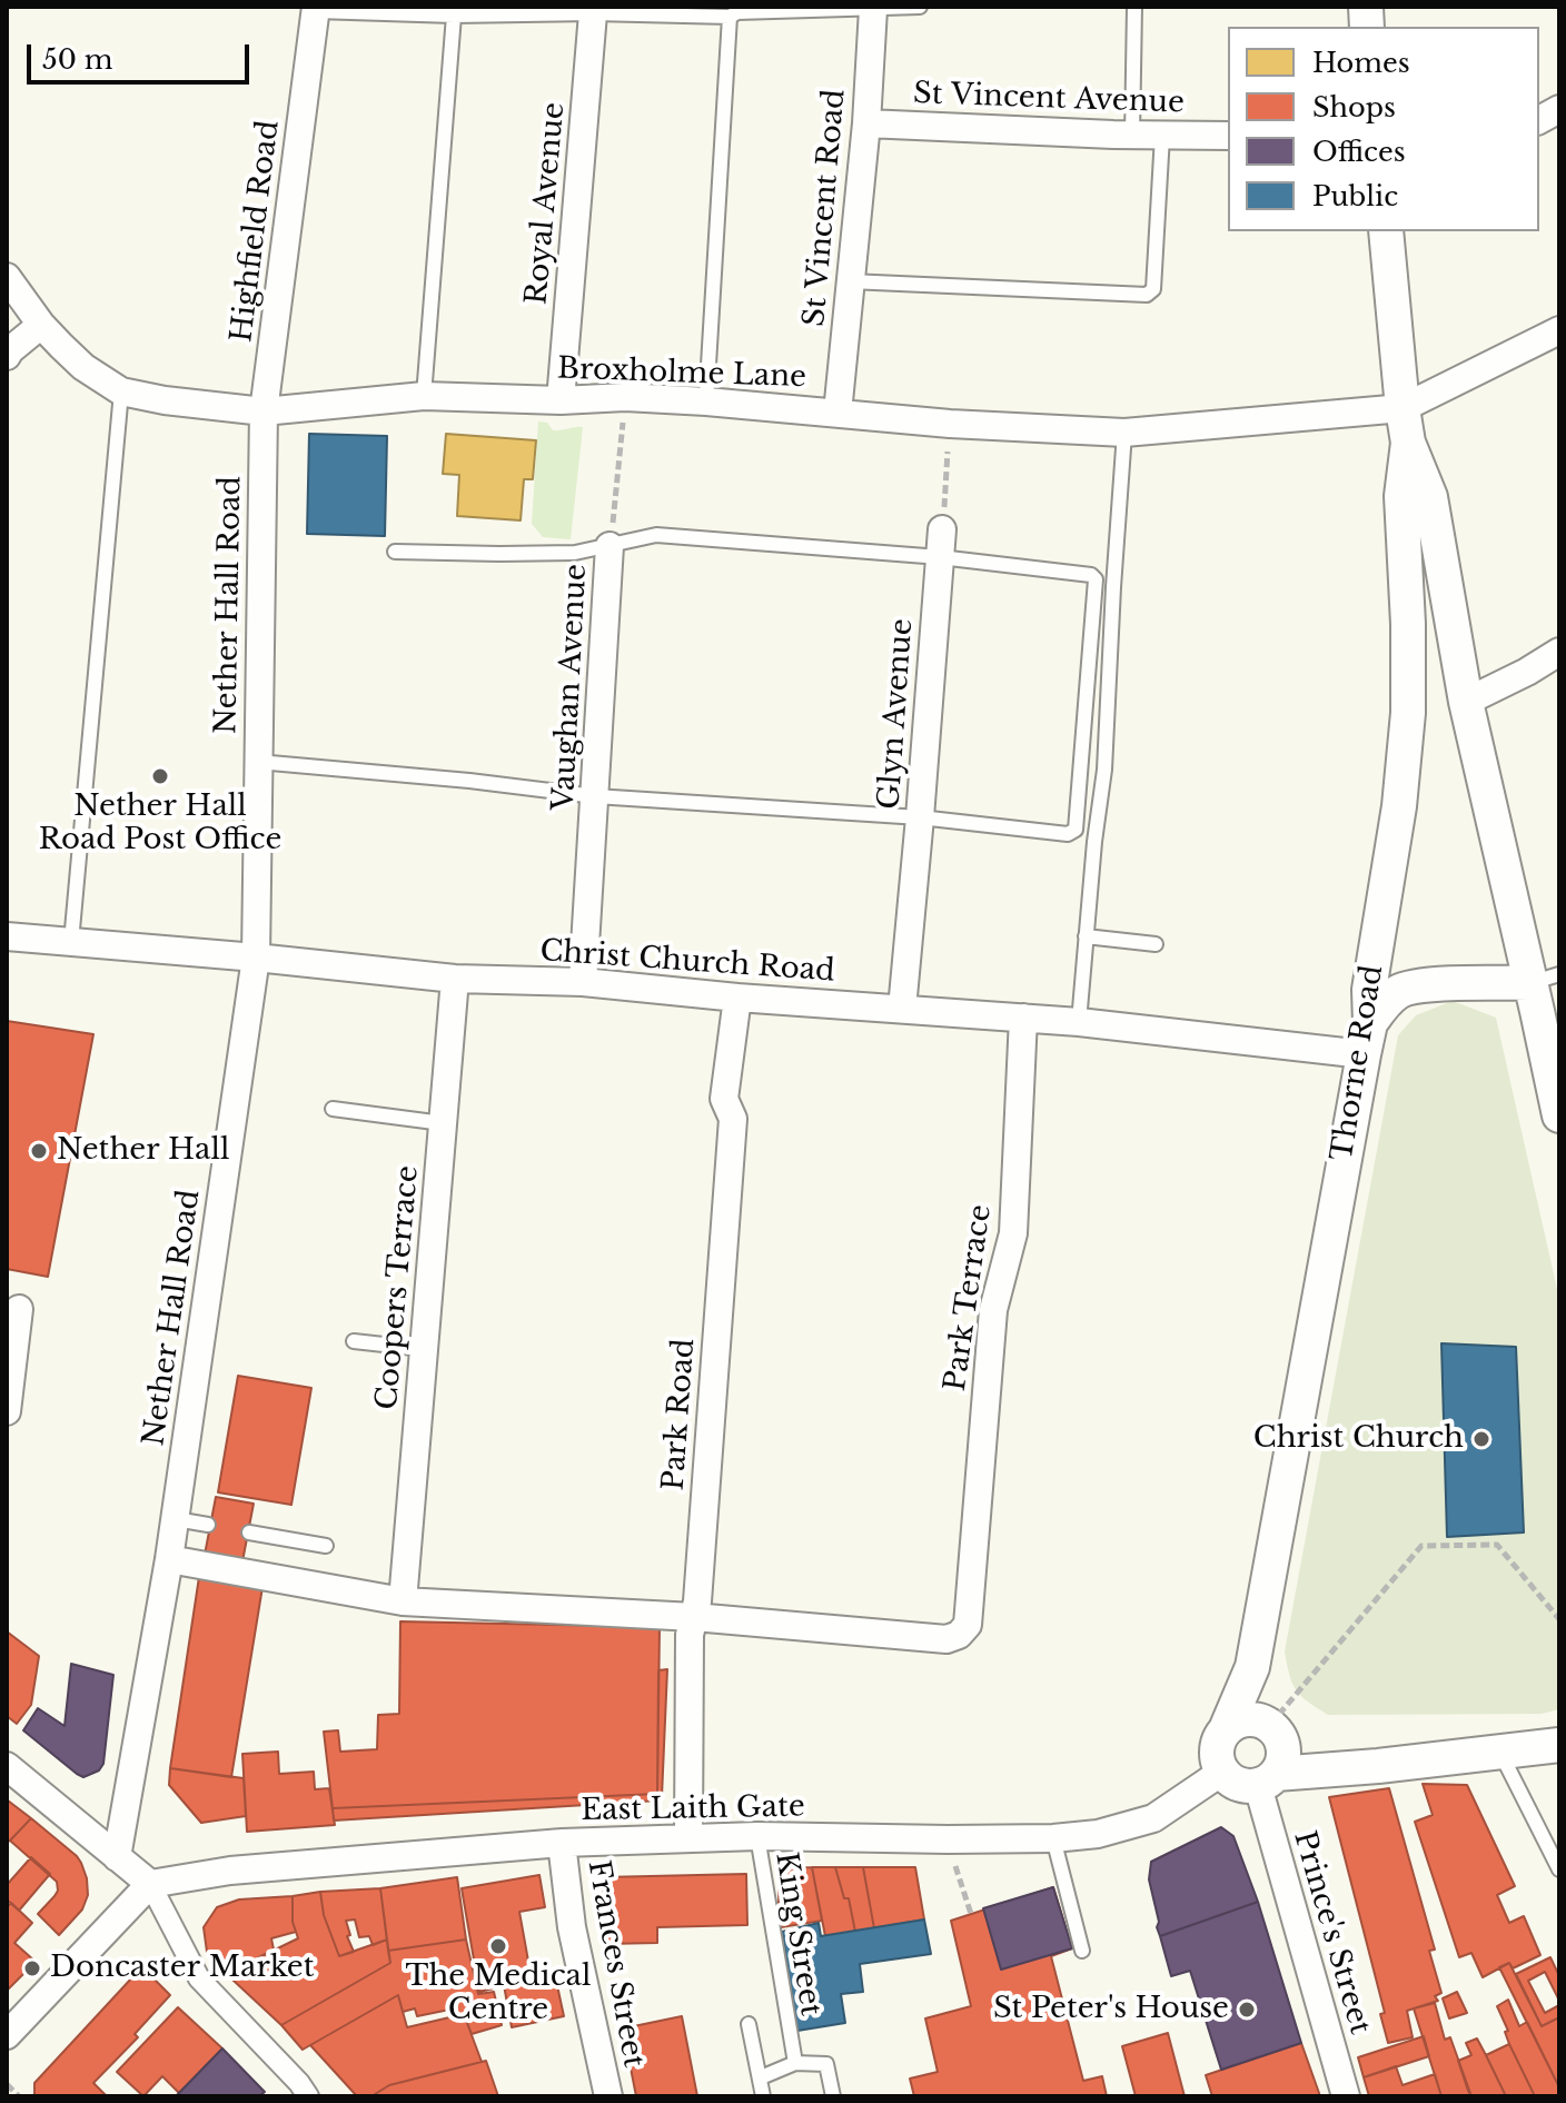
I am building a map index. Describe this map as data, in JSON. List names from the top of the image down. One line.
{"streets":{"street":["St Vincent Avenue","Royal Avenue","St Vincent Road","Highfield Road","Broxholme Lane","Nether Hall Road","Vaughan Avenue","Glyn Avenue","Christ Church Road","Thorne Road","Coopers Terrace","Park Terrace","Park Road","East Laith Gate","Prince's Street","Frances Street"],"lane":["King Street"]},"crossings":[["St Vincent Avenue","St Vincent Road"],["Royal Avenue","Broxholme Lane"],["St Vincent Road","Broxholme Lane"],["Highfield Road","Broxholme Lane"],["Highfield Road","Nether Hall Road"],["Broxholme Lane","Nether Hall Road"],["Broxholme Lane","Vaughan Avenue"],["Broxholme Lane","Thorne Road"],["Nether Hall Road","Christ Church Road"],["Vaughan Avenue","Christ Church Road"],["Glyn Avenue","Christ Church Road"],["Christ Church Road","Thorne Road"],["Christ Church Road","Coopers Terrace"],["Christ Church Road","Park Terrace"],["Christ Church Road","Park Road"],["Thorne Road","East Laith Gate"],["Thorne Road","Prince's Street"],["Park Terrace","Park Road"],["Park Road","East Laith Gate"],["East Laith Gate","Prince's Street"],["East Laith Gate","King Street"],["East Laith Gate","Frances Street"]],"places":["Nether Hall Road Post Office","Nether Hall","Christ Church","The Medical Centre","Doncaster Market","St Peter's House"],"legend":["Homes","Shops","Offices","Public"],"scale_bar":"50 m"}
